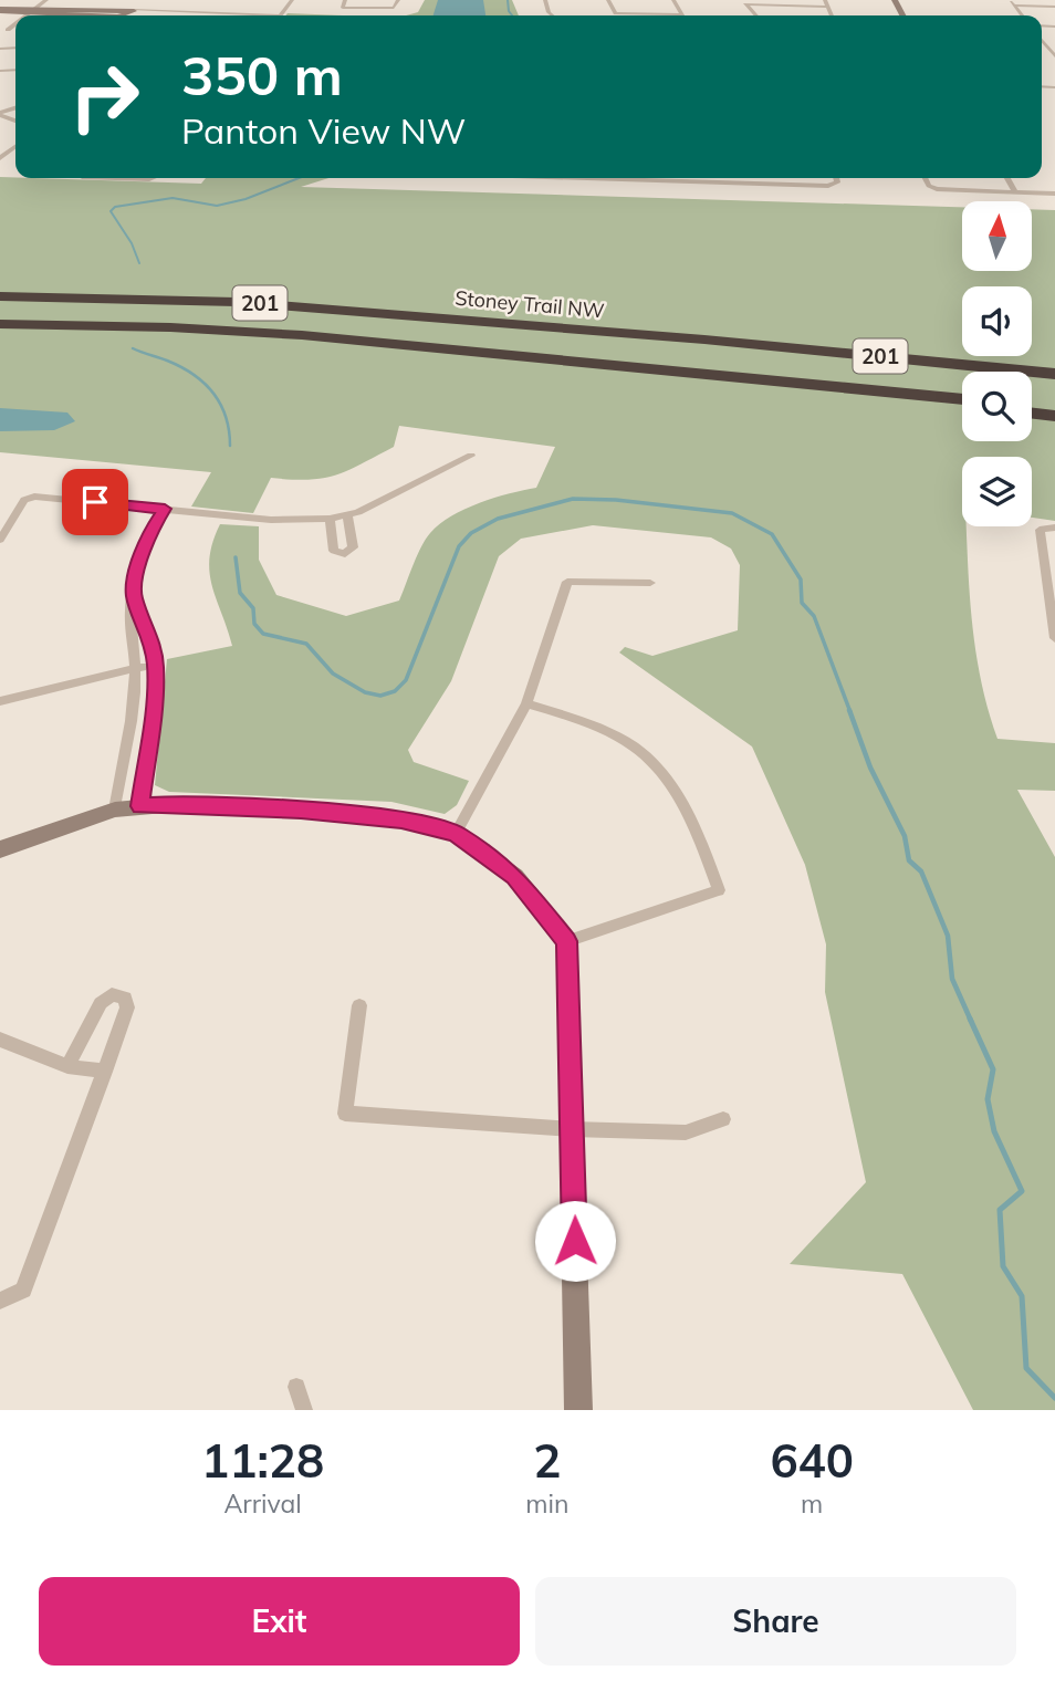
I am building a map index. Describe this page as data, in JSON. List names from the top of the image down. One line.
{"streets":{"highway":["201","Stoney Trail NW"]},"north":"top","page":{"turn":["350 m","Panton View NW"],"eta":["11:28","Arrival","2","min","640","m"],"buttons":["Exit","Share"]}}
